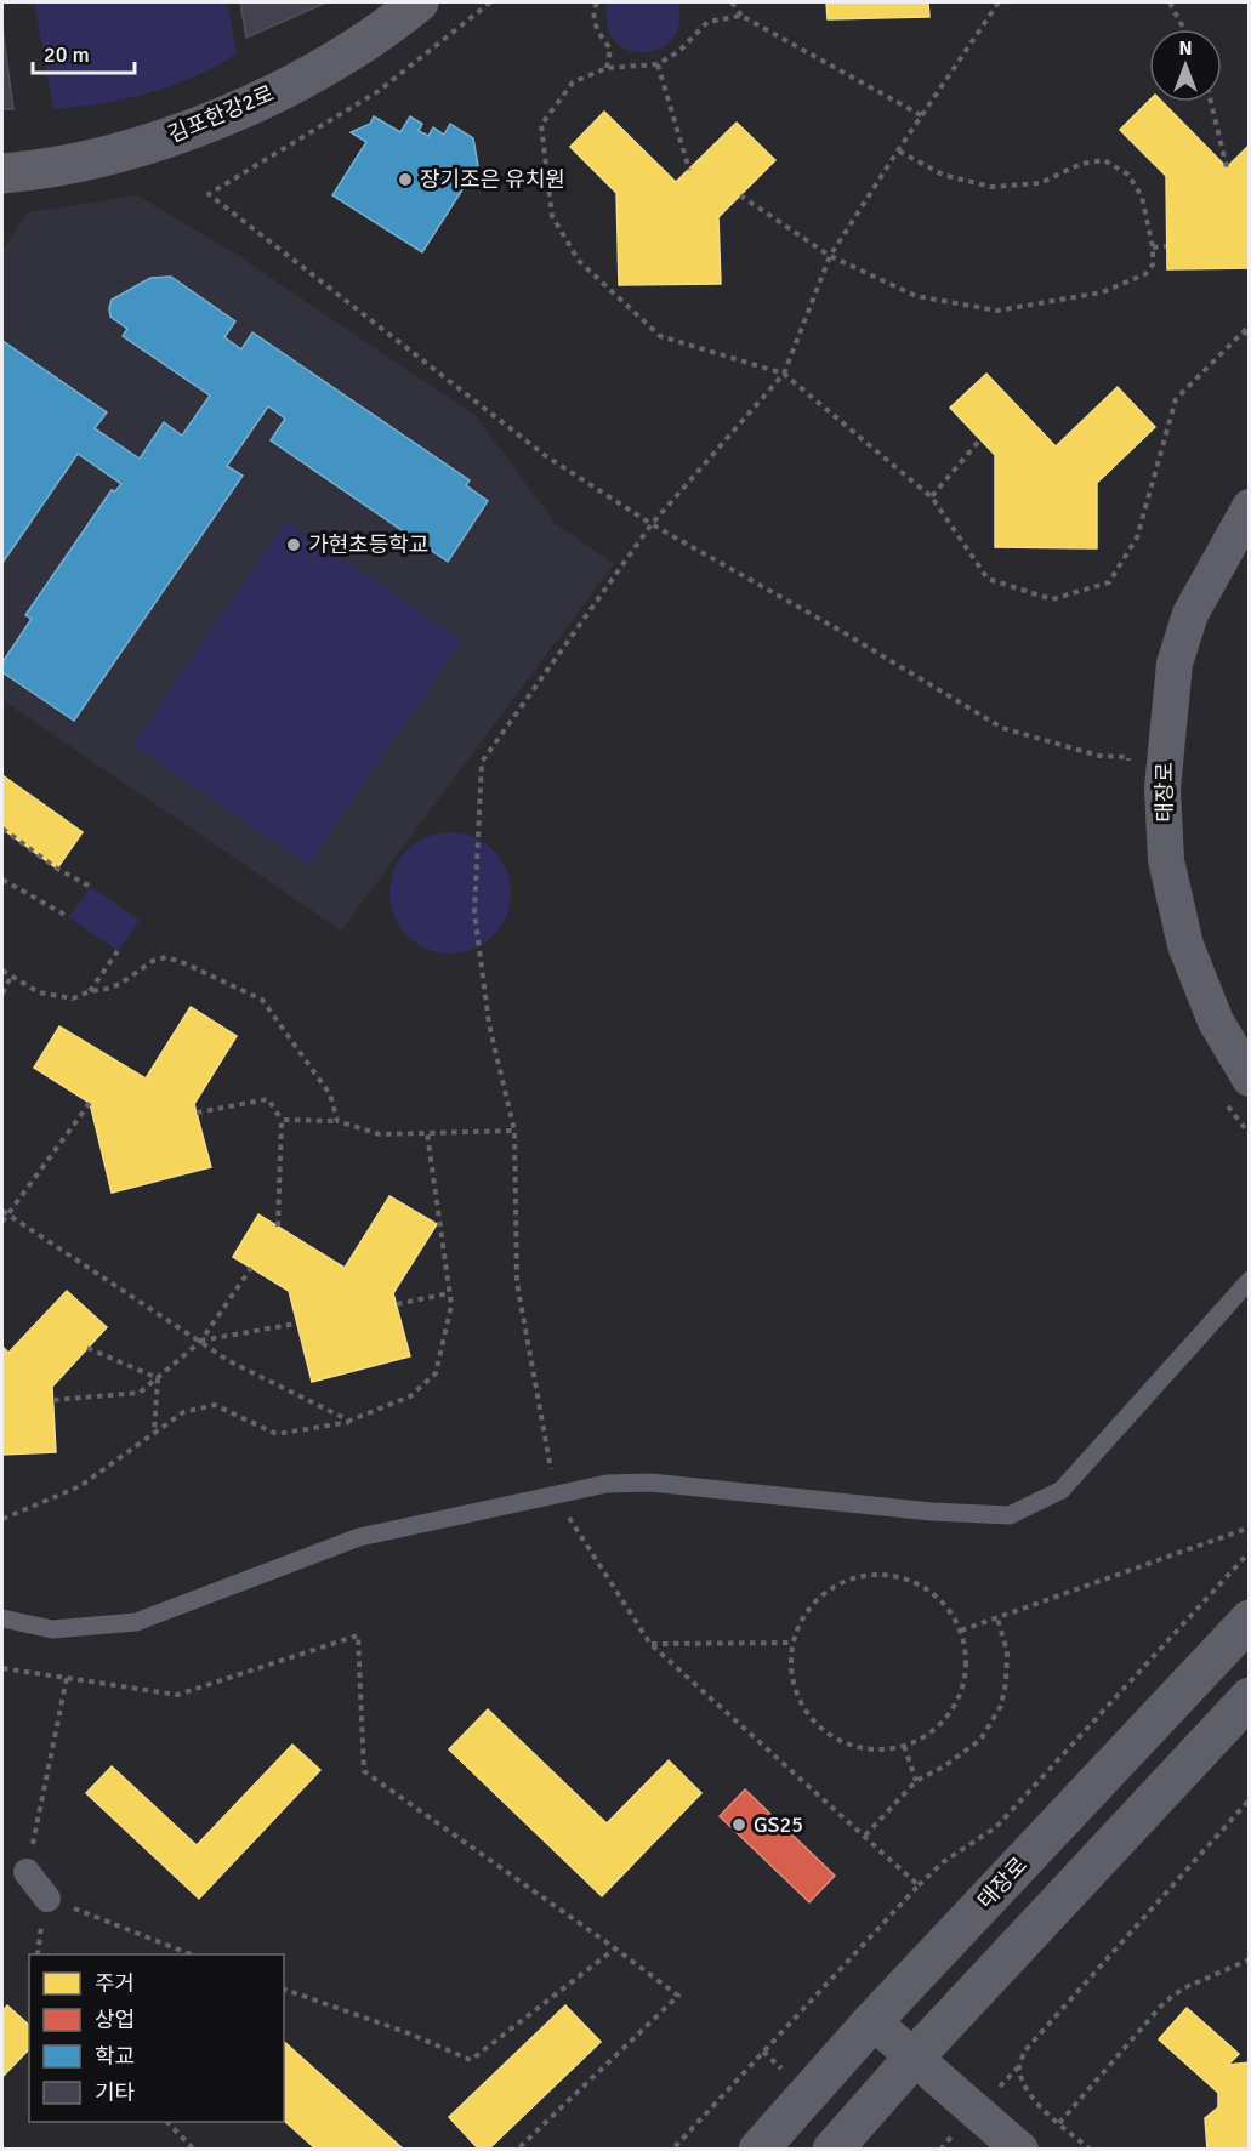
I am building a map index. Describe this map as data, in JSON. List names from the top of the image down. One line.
{"streets":{"street":["김포한강2로","태장로"]},"places":["장기조은 유치원","가현초등학교","GS25"],"legend":["주거","상업","학교","기타"],"scale_bar":"20 m","north":"top"}
